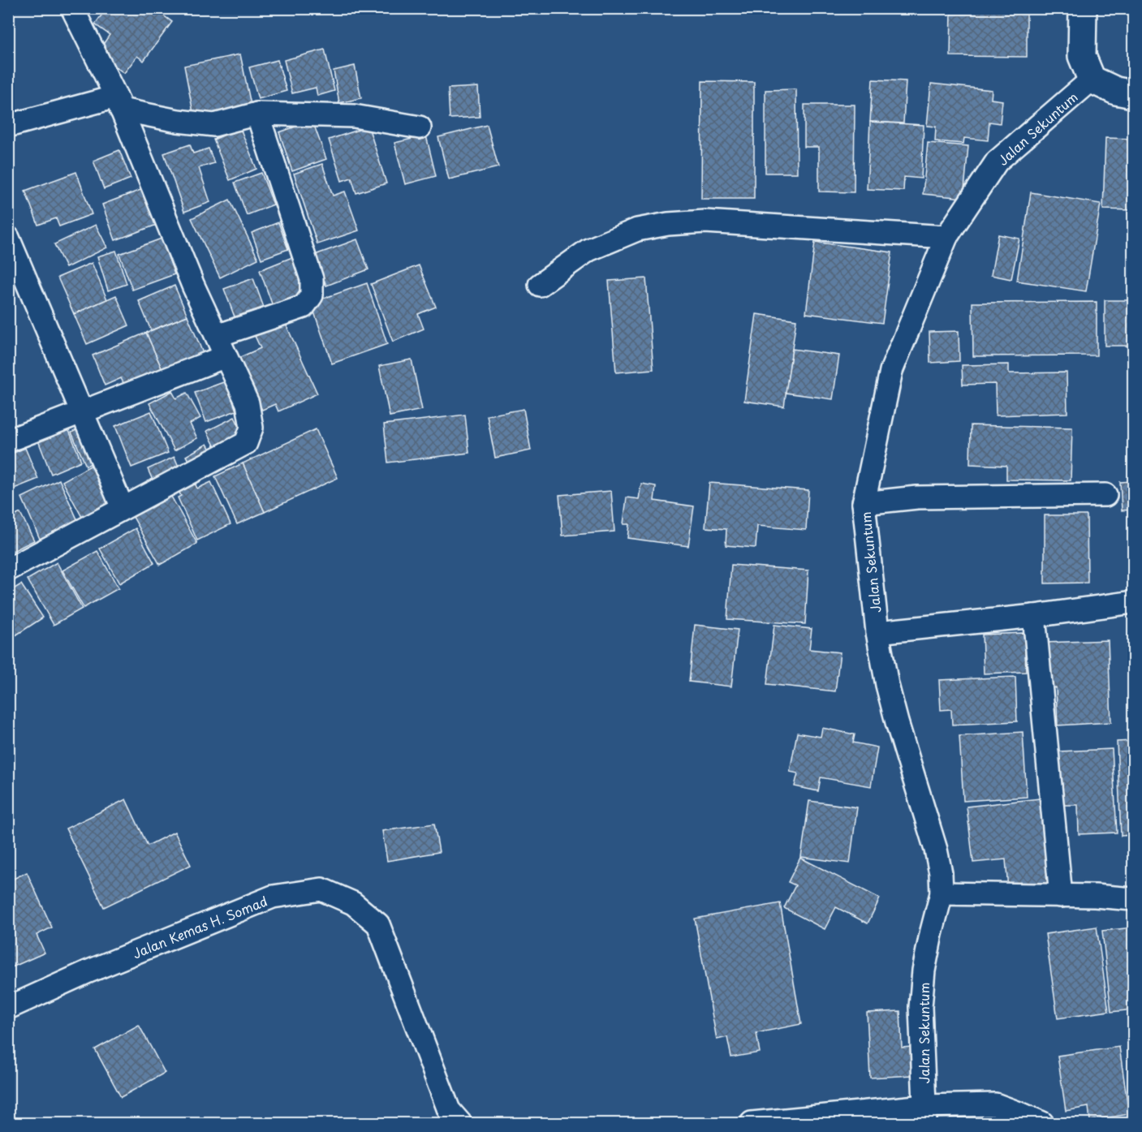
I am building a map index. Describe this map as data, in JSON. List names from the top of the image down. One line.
{"streets":{"street":["Jalan Sekuntum","Jalan Kemas H. Somad"]}}
